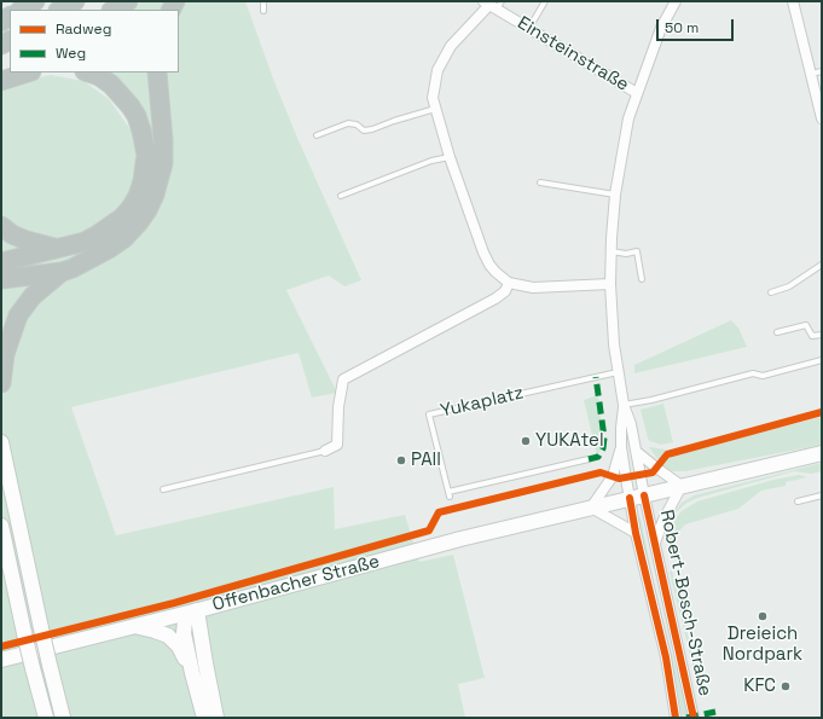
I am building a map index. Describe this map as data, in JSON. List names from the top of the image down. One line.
{"streets":{"main road":["Offenbacher Straße"],"street":["Einsteinstraße","Robert-Bosch-Straße"],"lane":["Yukaplatz"]},"crossings":[["Offenbacher Straße","Robert-Bosch-Straße"]],"places":["YUKAtel","PAll","Dreieich Nordpark","KFC"],"legend":["Radweg","Weg"],"scale_bar":"50 m"}
